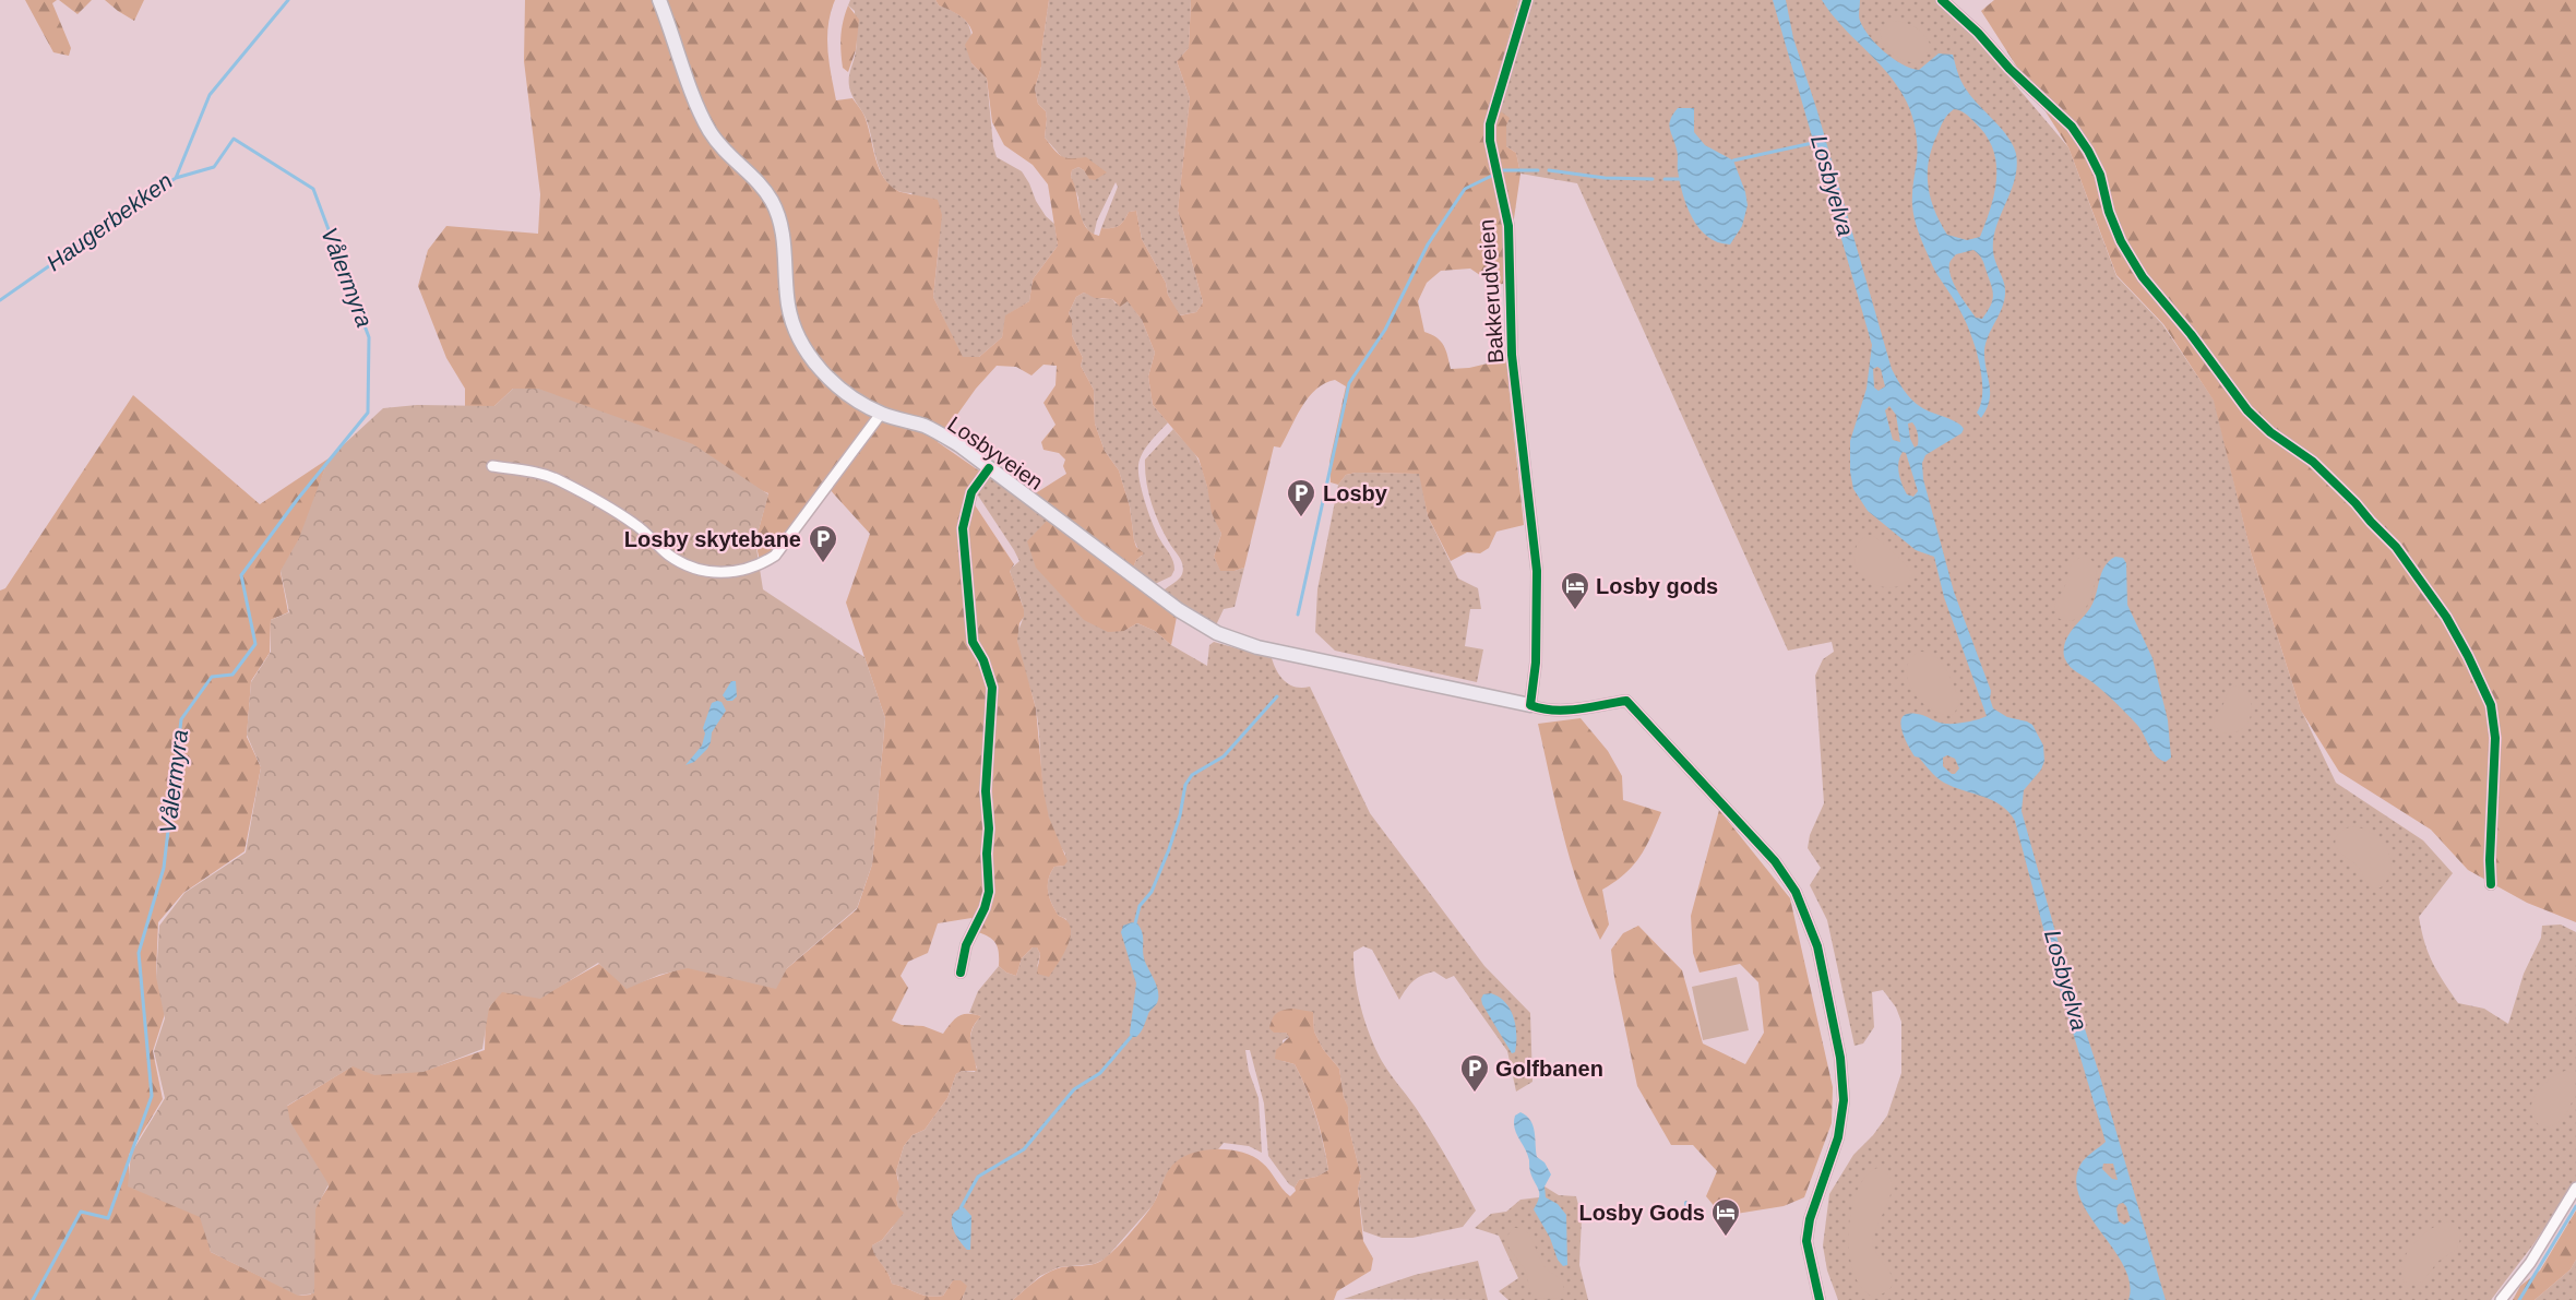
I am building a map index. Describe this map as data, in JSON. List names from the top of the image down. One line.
{"streets":{"main road":["Losbyveien"],"street":["Bakkerudveien"]},"crossings":[["Bakkerudveien","Losbyveien"]],"water":["Losbyelva","Haugerbekken","Vålermyra"],"places":{"parking":["Losby","Losby skytebane","Golfbanen"],"hotel":["Losby gods","Losby Gods"]}}
